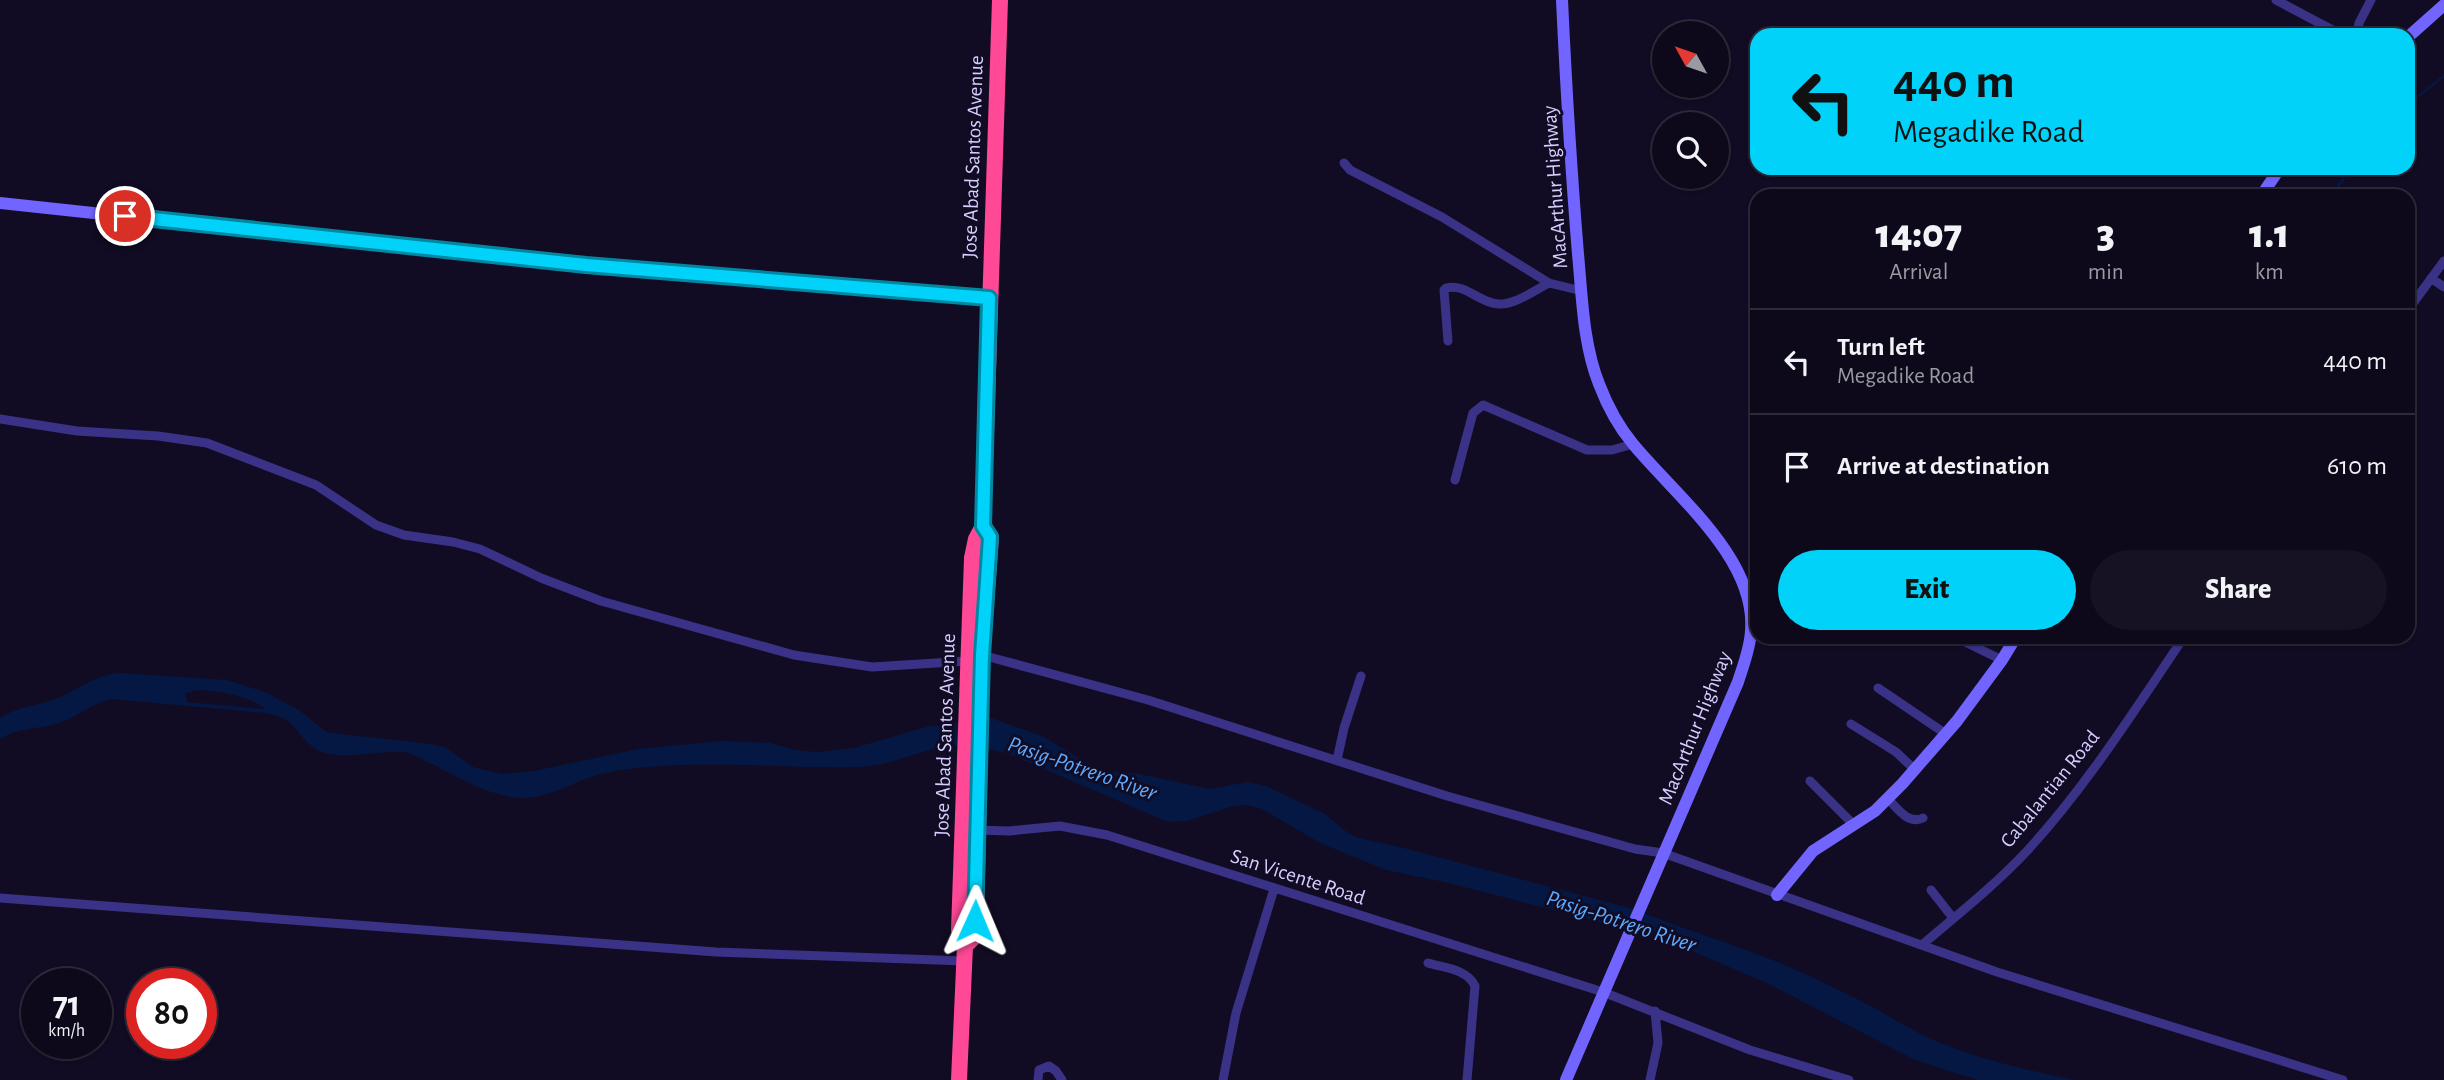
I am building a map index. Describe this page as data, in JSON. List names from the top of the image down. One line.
{"streets":{"highway":["Jose Abad Santos Avenue"],"main road":["MacArthur Highway"],"street":["Cabalantian Road","San Vicente Road"]},"crossings":[["Jose Abad Santos Avenue","San Vicente Road"],["MacArthur Highway","San Vicente Road"]],"water":["Pasig-Potrero River"],"north":"top left","page":{"turn":["440 m","Megadike Road"],"eta":["14:07","Arrival","3","min","1.1","km"],"list":[{"name":"Turn left","note":"Megadike Road","value":"440 m"},{"name":"Arrive at destination","value":"610 m"}],"buttons":["Exit","Share"],"speed":"71 km/h","limit":"80"}}
